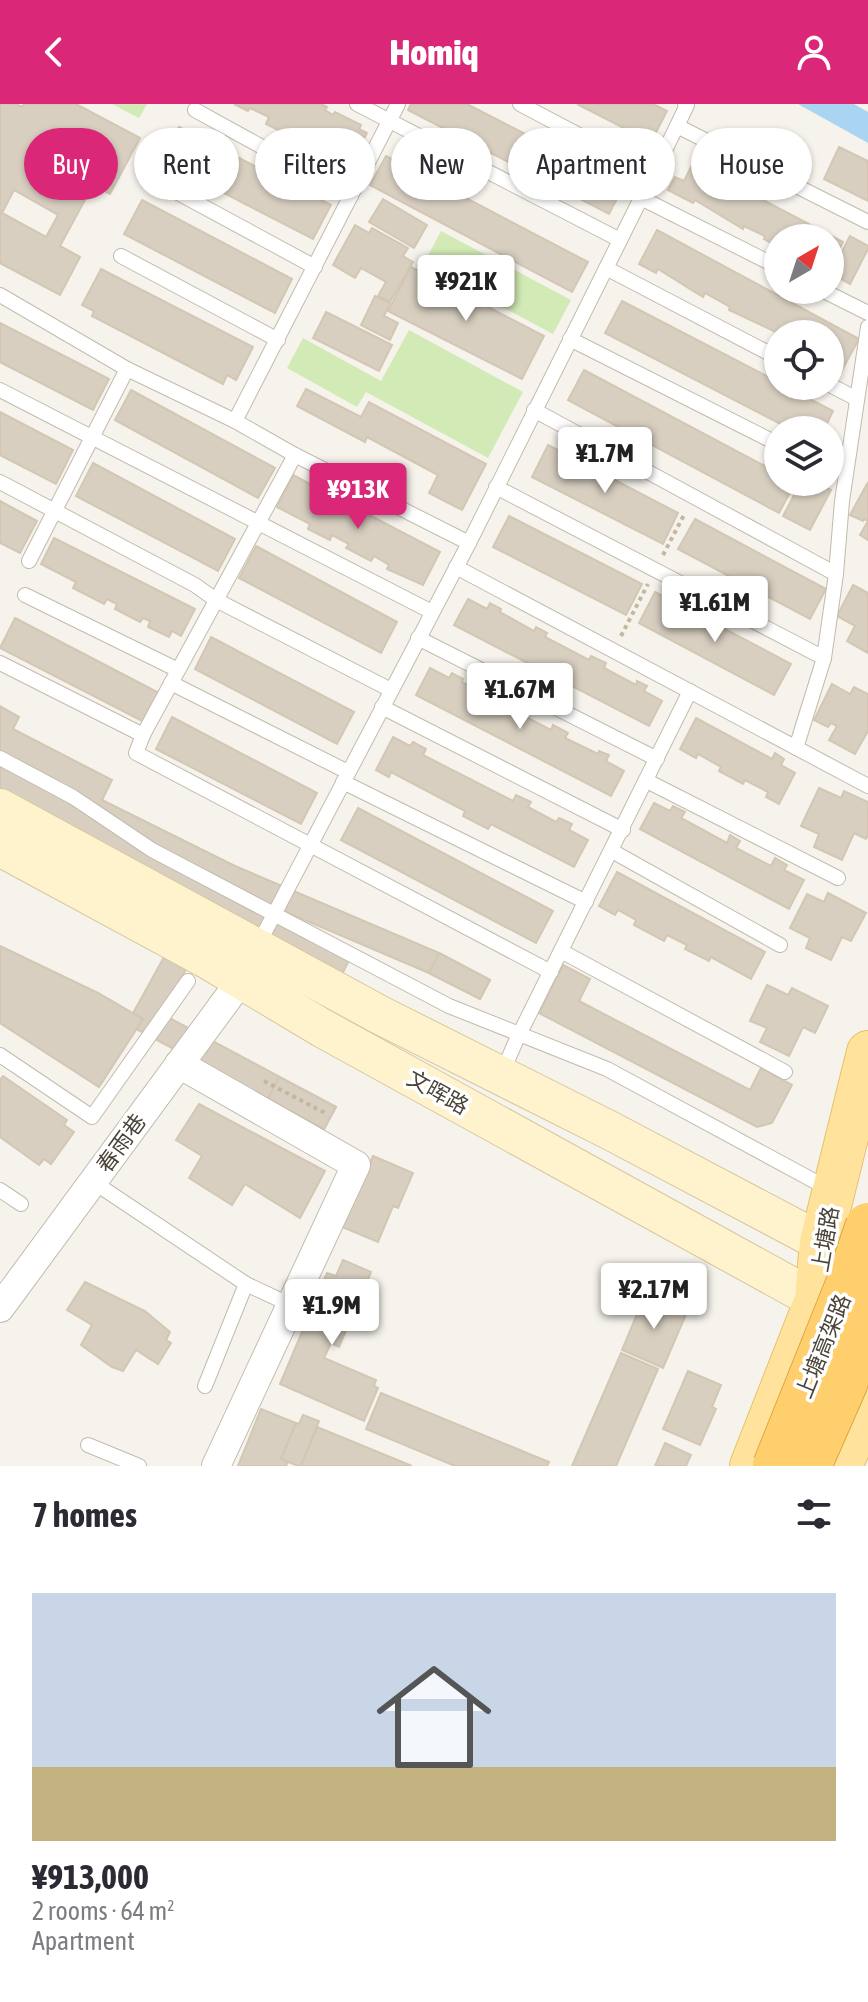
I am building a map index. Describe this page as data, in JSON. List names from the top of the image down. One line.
{"streets":{"highway":["上塘高架路"],"main road":["文晖路","上塘路"],"street":["春雨巷"]},"crossings":[["文晖路","春雨巷"],["文晖路","上塘路"]],"north":"top right","page":{"header":"Homiq","chip":["Buy","Rent","Filters","New","Apartment","House"],"price":["¥921K","¥1.7M","¥913K","¥1.61M","¥1.67M","¥2.17M","¥1.9M"],"heading":"7 homes","list":[{"name":"¥913,000","note":"2 rooms · 64 m² · Apartment"}]}}
